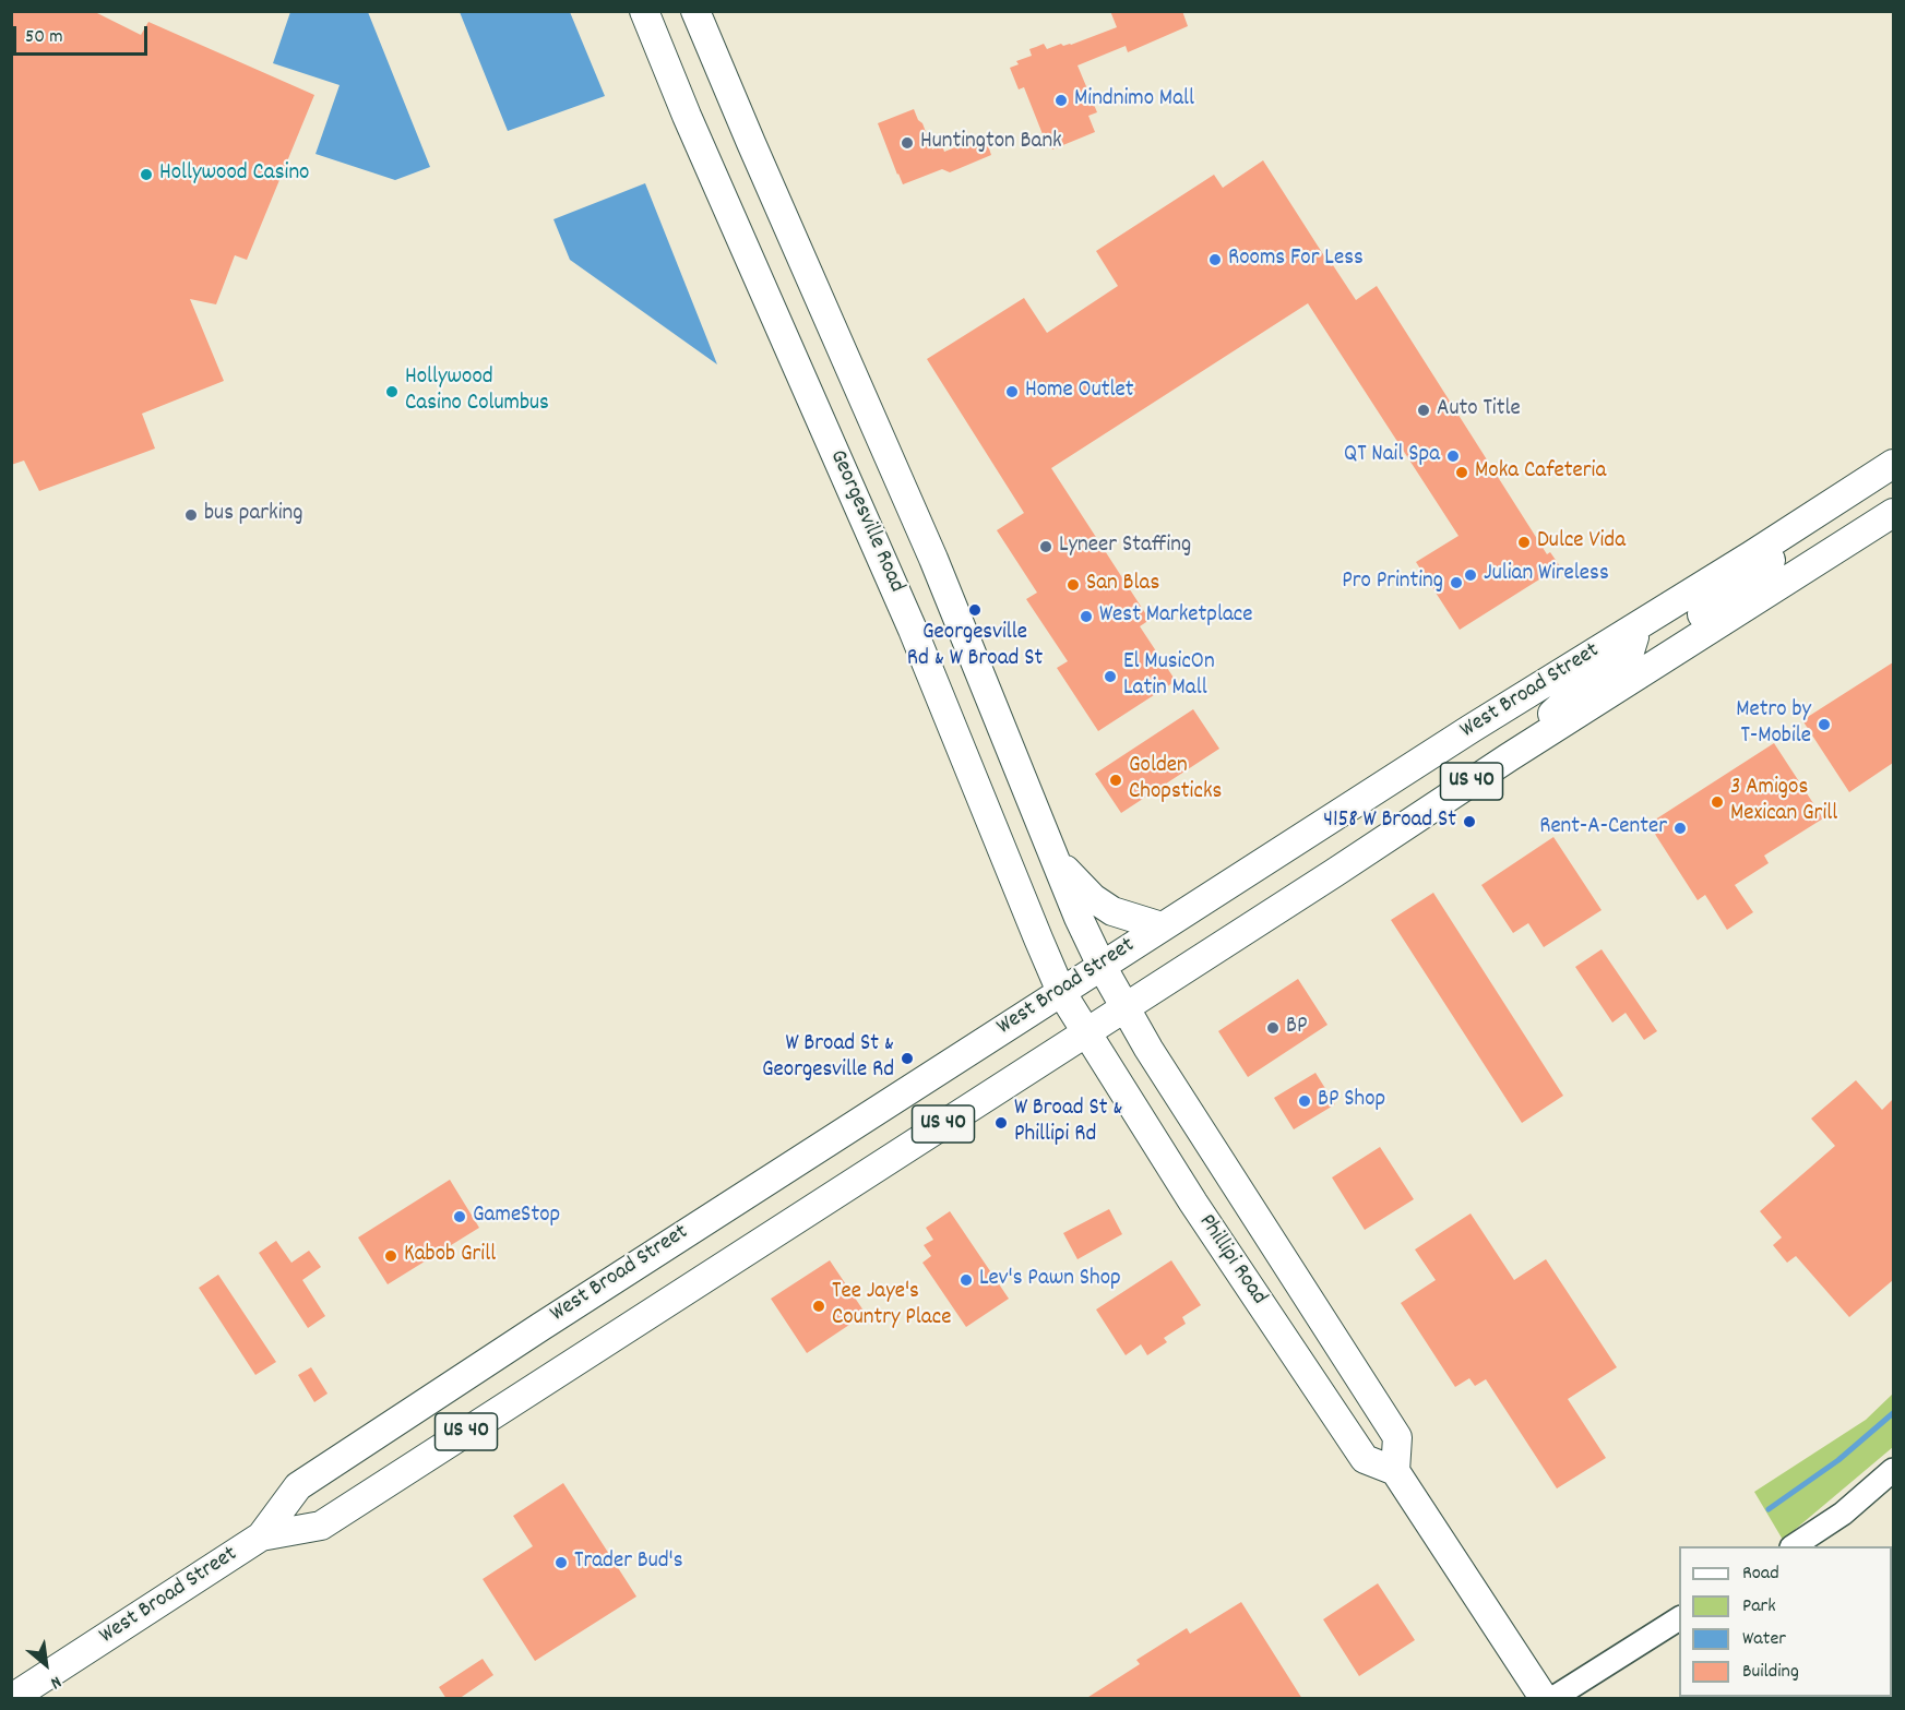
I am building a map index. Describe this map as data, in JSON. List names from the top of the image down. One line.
{"streets":{"main road":["Georgesville Road","West Broad Street","US 40","Phillipi Road"]},"crossings":[["Georgesville Road","West Broad Street"],["Georgesville Road","Phillipi Road"],["West Broad Street","Phillipi Road"]],"places":["Mindnimo Mall","Huntington Bank","Hollywood Casino","Rooms For Less","Hollywood Casino Columbus","Home Outlet","Auto Title","QT Nail Spa","Moka Cafeteria","bus parking","Dulce Vida","Lyneer Staffing","Julian Wireless","Pro Printing","San Blas","Georgesville Rd & W Broad St","West Marketplace","El MusicOn Latin Mall","Metro by T-Mobile","Golden Chopsticks","3 Amigos Mexican Grill","4158 W Broad St","Rent-A-Center","BP","W Broad St & Georgesville Rd","BP Shop","W Broad St & Phillipi Rd","GameStop","Kabob Grill","Lev's Pawn Shop","Tee Jaye's Country Place","Trader Bud's"],"legend":["Road","Park","Water","Building"],"scale_bar":"50 m","north":"bottom right"}
